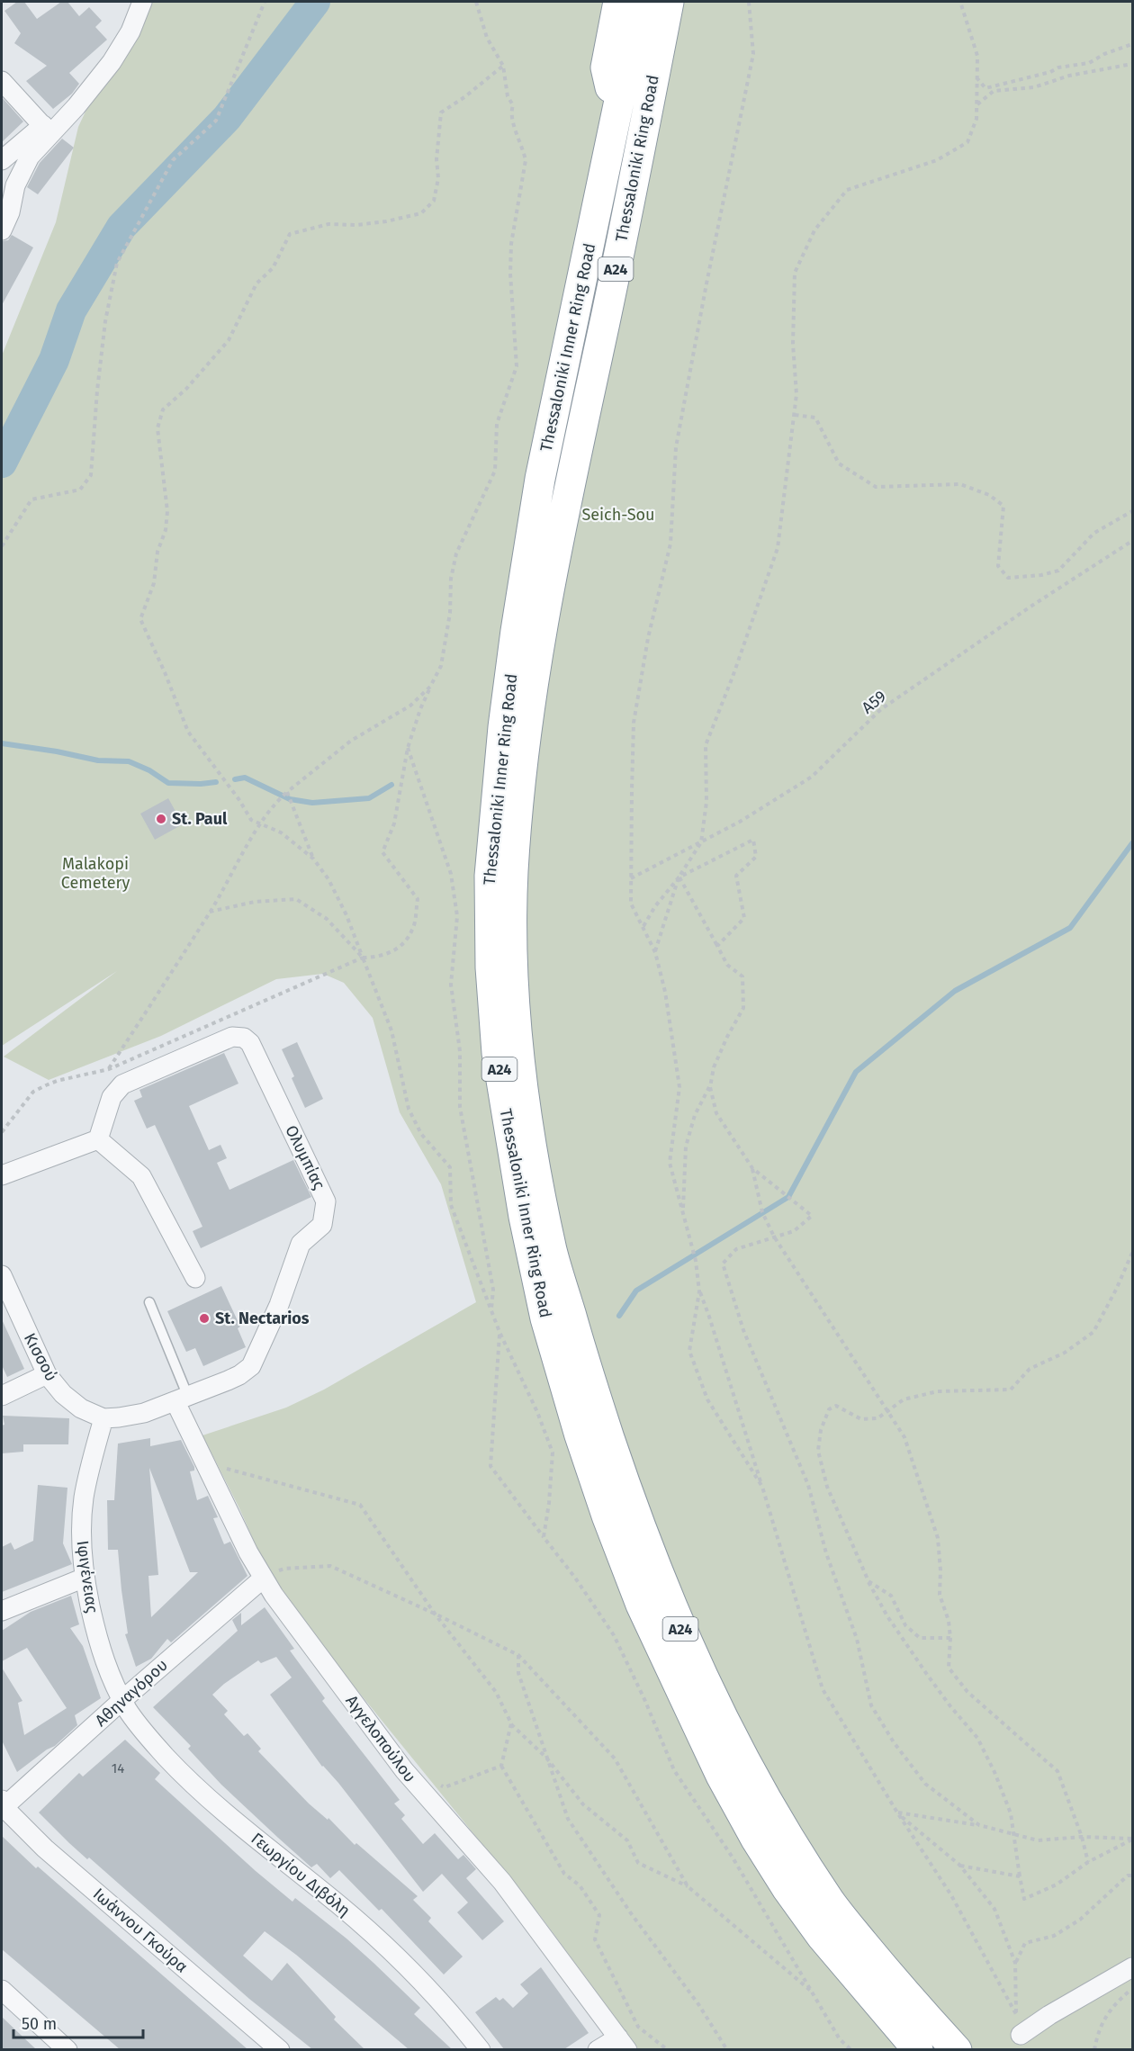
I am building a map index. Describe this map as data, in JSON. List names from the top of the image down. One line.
{"streets":{"highway":["Α24","Thessaloniki Inner Ring Road"],"street":["Ολυμπίας","Κισσού","Ιφιγένειας","Αθηναγόρου","Αγγελοπούλου","Γεωργίου Διβόλη","Ιωάννου Γκούρα"],"path":["Α59"]},"crossings":[["Ολυμπίας","Κισσού"],["Ολυμπίας","Ιφιγένειας"],["Ολυμπίας","Αγγελοπούλου"],["Κισσού","Ιφιγένειας"],["Ιφιγένειας","Αθηναγόρου"],["Ιφιγένειας","Γεωργίου Διβόλη"],["Αθηναγόρου","Αγγελοπούλου"],["Αθηναγόρου","Γεωργίου Διβόλη"],["Αθηναγόρου","Ιωάννου Γκούρα"]],"parks":["Seich-Sou","Malakopi Cemetery"],"places":["St. Paul","St. Nectarios"],"house_numbers":["14"],"scale_bar":"50 m"}
